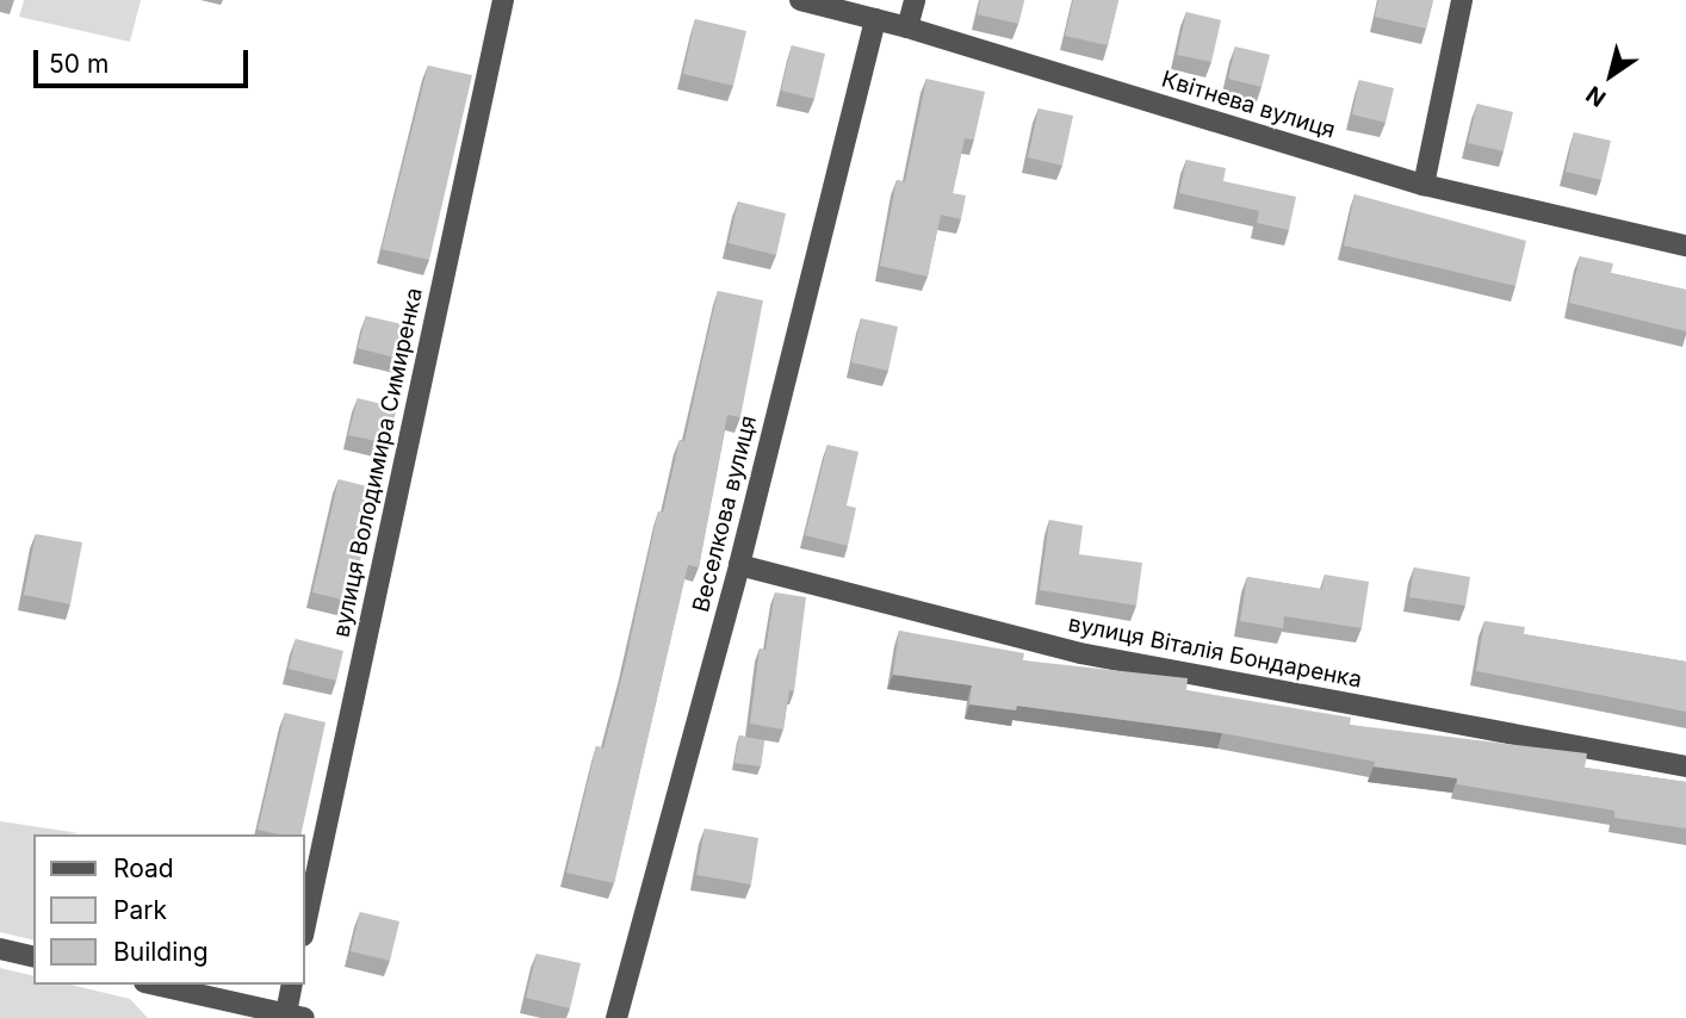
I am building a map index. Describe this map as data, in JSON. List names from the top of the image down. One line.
{"streets":{"street":["Квітнева вулиця","вулиця Володимира Симиренка","Веселкова вулиця","вулиця Віталія Бондаренка"]},"crossings":[["Квітнева вулиця","Веселкова вулиця"],["Веселкова вулиця","вулиця Віталія Бондаренка"]],"legend":["Road","Park","Building"],"scale_bar":"50 m","north":"bottom left"}
